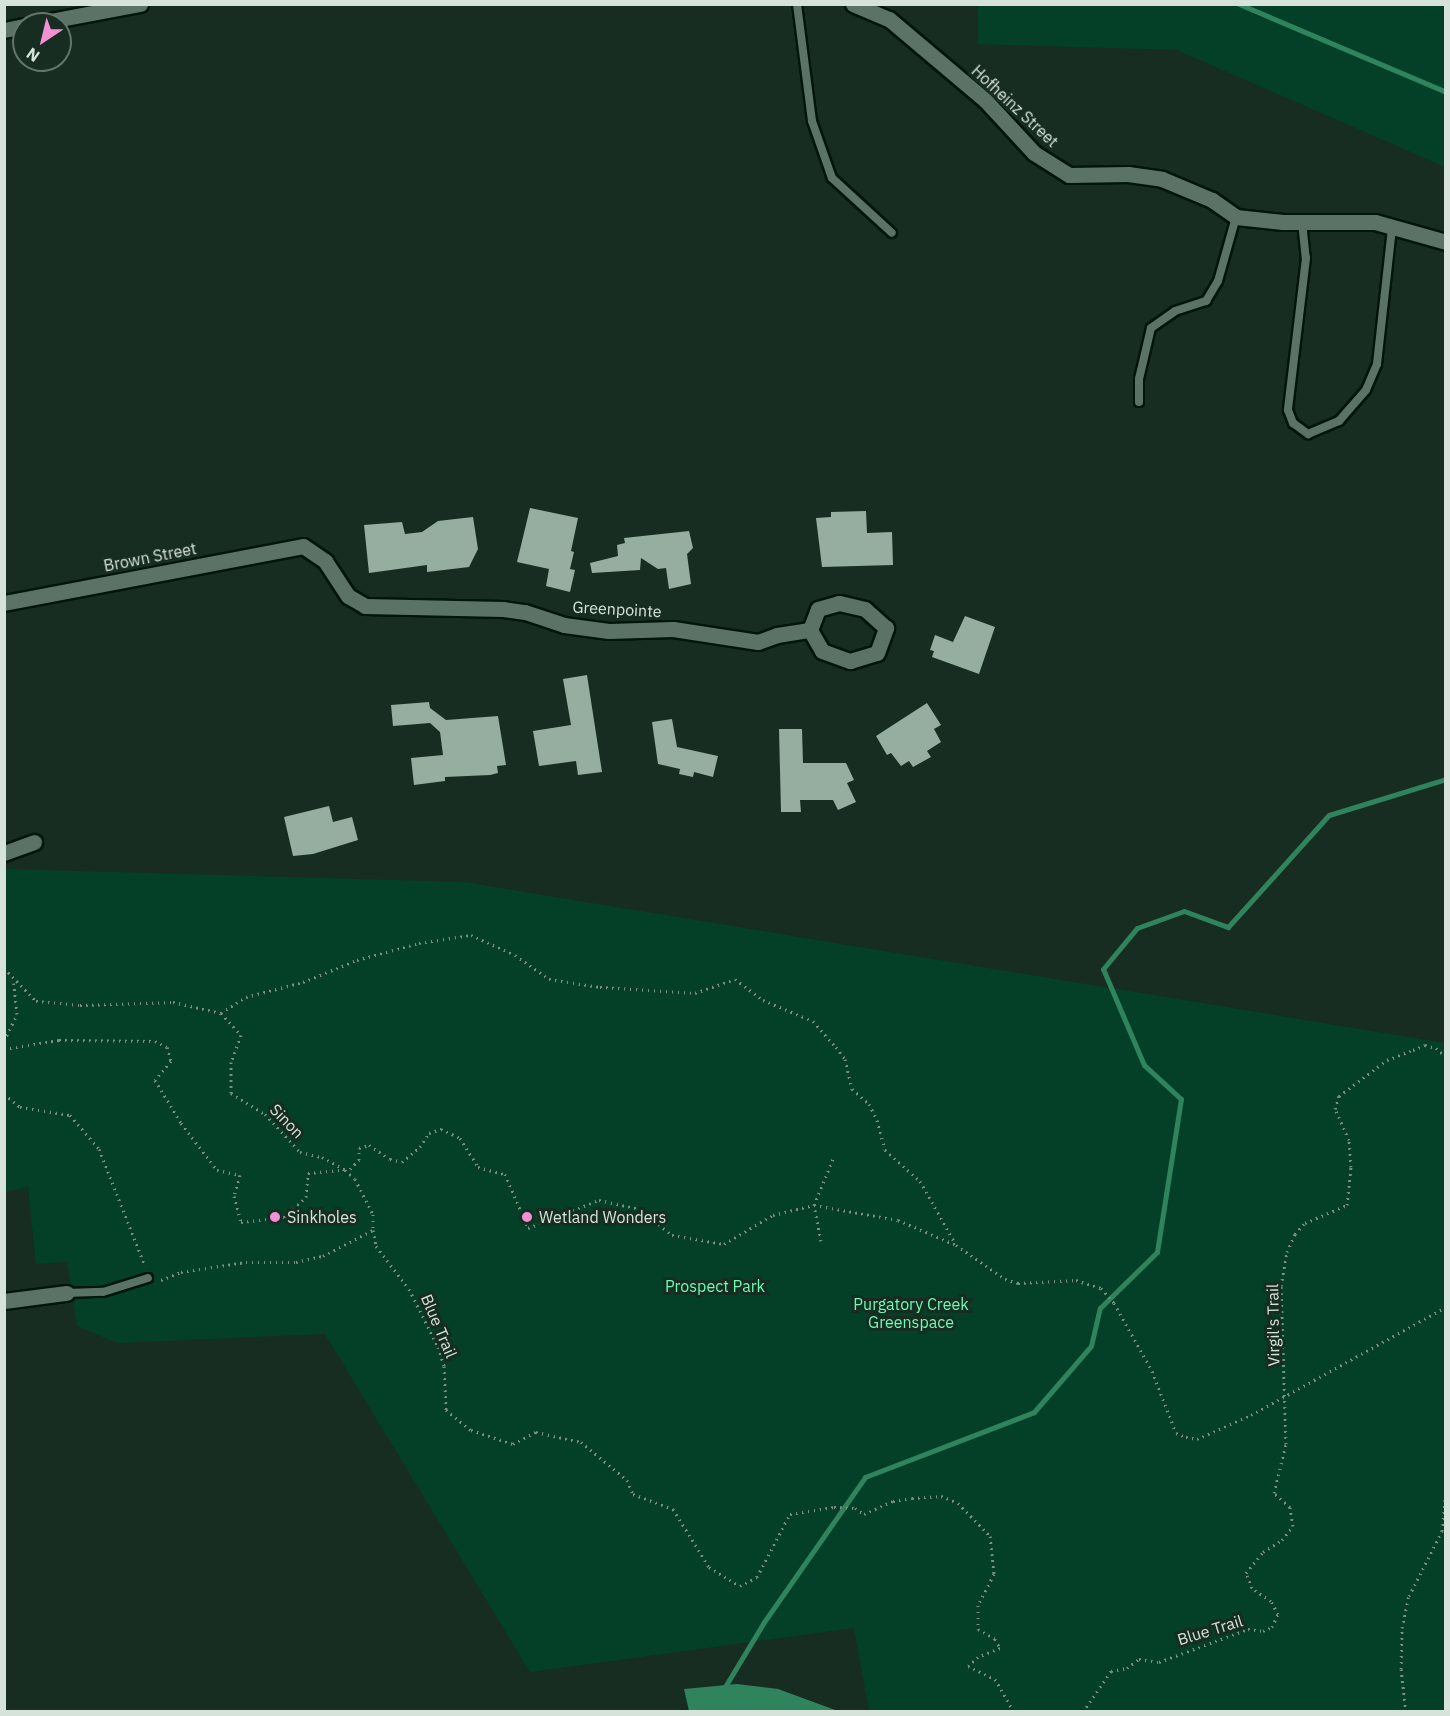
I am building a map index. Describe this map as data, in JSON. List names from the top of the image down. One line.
{"streets":{"street":["Hofheinz Street","Brown Street","Greenpointe"],"path":["Sinon","Virgil's Trail","Blue Trail"]},"crossings":[["Brown Street","Greenpointe"],["Sinon","Blue Trail"],["Virgil's Trail","Blue Trail"]],"parks":["Prospect Park","Purgatory Creek Greenspace"],"places":["Sinkholes","Wetland Wonders"],"north":"bottom left"}
